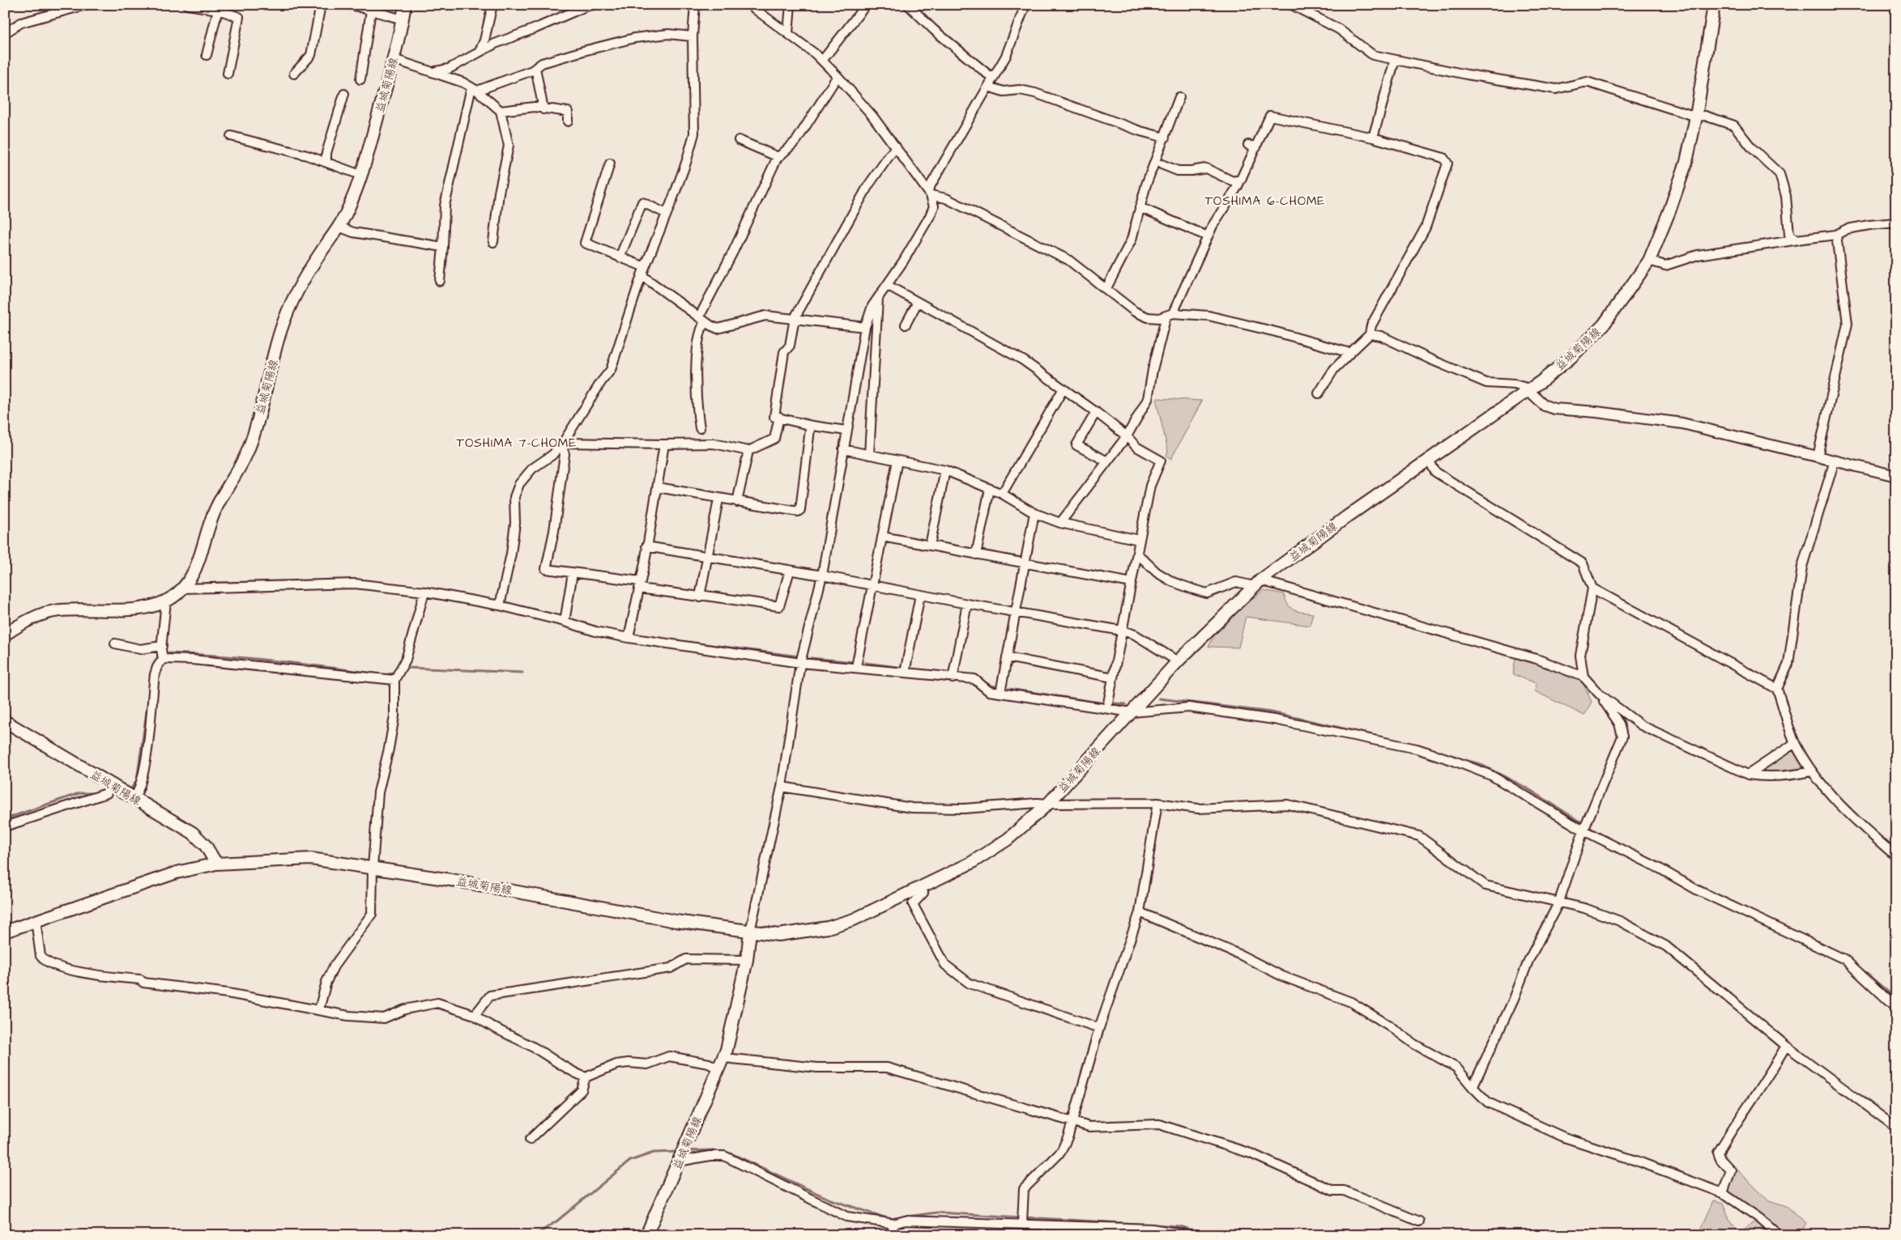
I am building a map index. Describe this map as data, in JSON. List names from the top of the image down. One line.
{"streets":{"main road":["益城菊陽線"]},"districts":["TOSHIMA 6-CHOME","TOSHIMA 7-CHOME"]}
